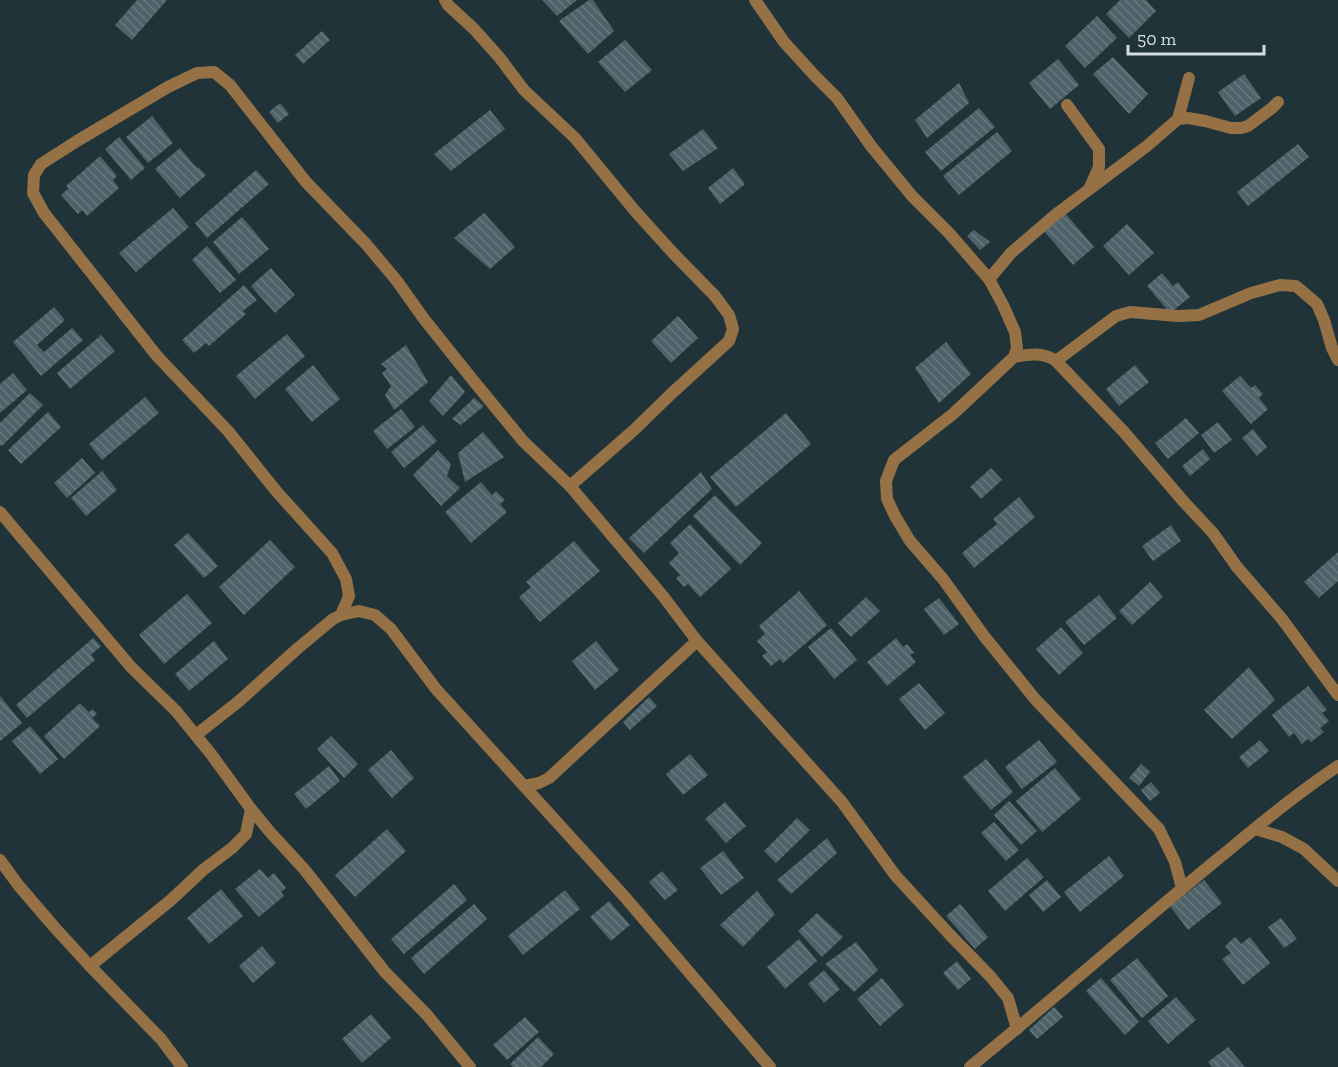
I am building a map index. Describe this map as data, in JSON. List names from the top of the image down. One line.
{"scale_bar":"50 m"}
